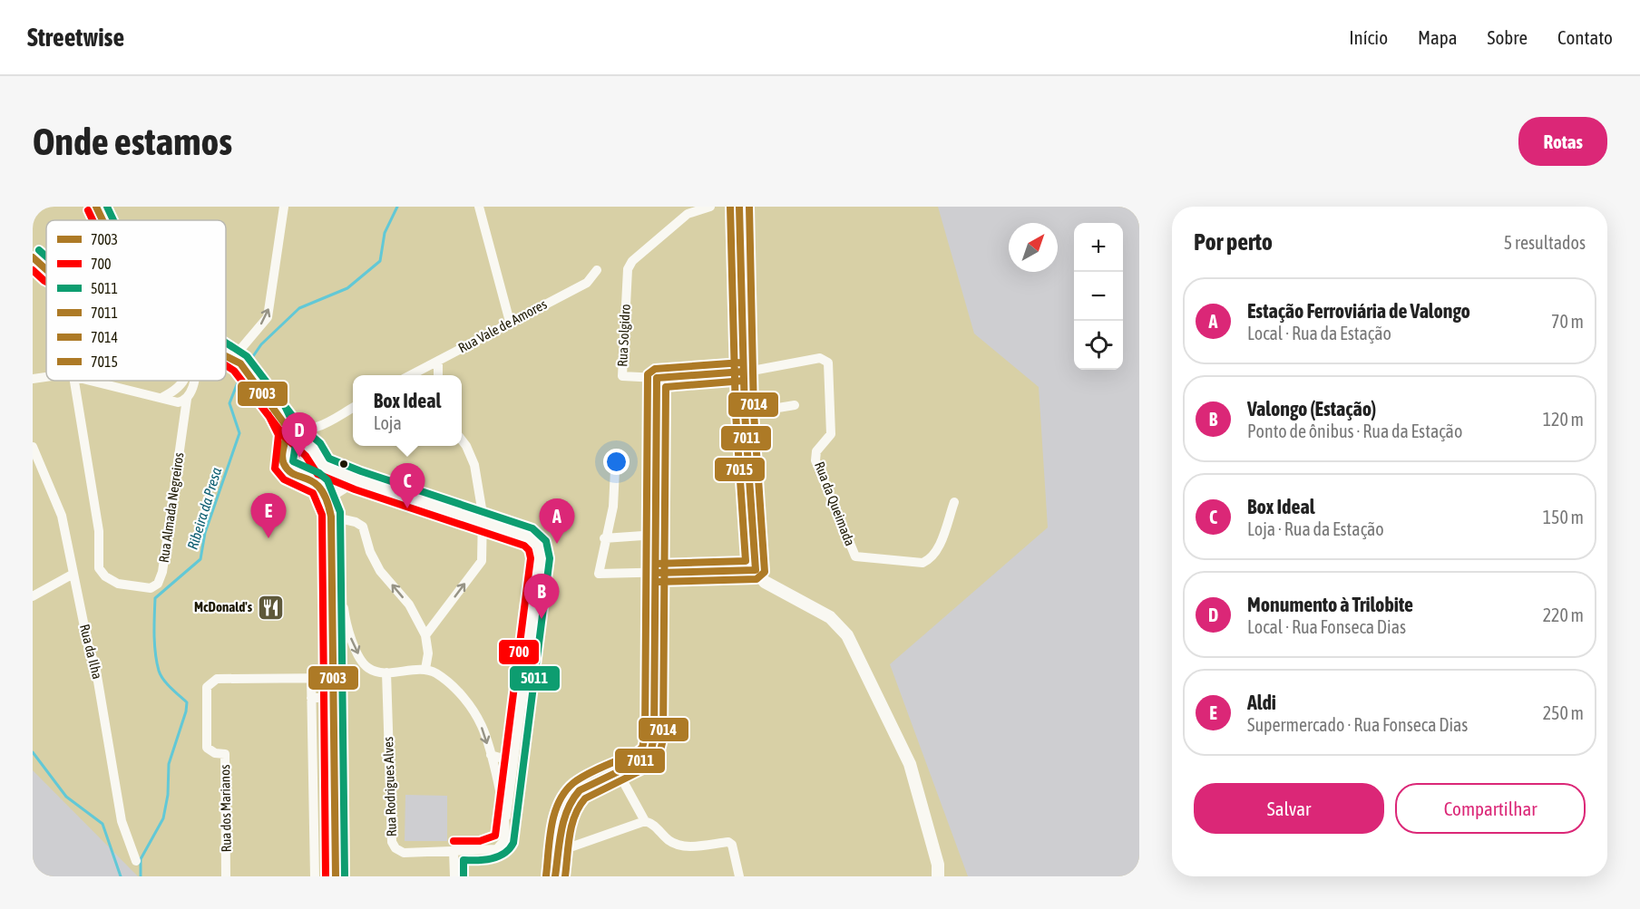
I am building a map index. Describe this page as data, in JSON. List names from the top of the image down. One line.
{"streets":{"street":["Rua Vale de Amores","Rua Solgidro","Rua da Queimada","Rua Almada Negreiros","Rua da Ilha","Rua Rodrigues Alves","Rua dos Marianos"]},"crossings":[["Rua Solgidro","Rua da Queimada"]],"water":["Ribeira da Presa"],"places":{"restaurant":["McDonald's"]},"lines":["transit line 7003","transit line 5011","transit line 7011","transit line 7014","transit line 7015","transit line 700"],"legend":["7003","700","5011","7011","7014","7015"],"north":"top right","page":{"header":"Streetwise","nav":["Início","Mapa","Sobre","Contato"],"buttons":["Rotas",["Salvar","Compartilhar"]],"title":"Onde estamos","heading":["Por perto","5 resultados"],"map_buttons":["+","−"],"list":[{"mark":"A","name":"Estação Ferroviária de Valongo","note":"Local · Rua da Estação","value":"70 m"},{"mark":"B","name":"Valongo (Estação)","note":"Ponto de ônibus · Rua da Estação","value":"120 m"},{"mark":"C","name":"Box Ideal","note":"Loja · Rua da Estação","value":"150 m"},{"mark":"D","name":"Monumento à Trilobite","note":"Local · Rua Fonseca Dias","value":"220 m"},{"mark":"E","name":"Aldi","note":"Supermercado · Rua Fonseca Dias","value":"250 m"}],"popup":["Box Ideal","Loja"],"pins":["D","C","E","A","B"]}}
